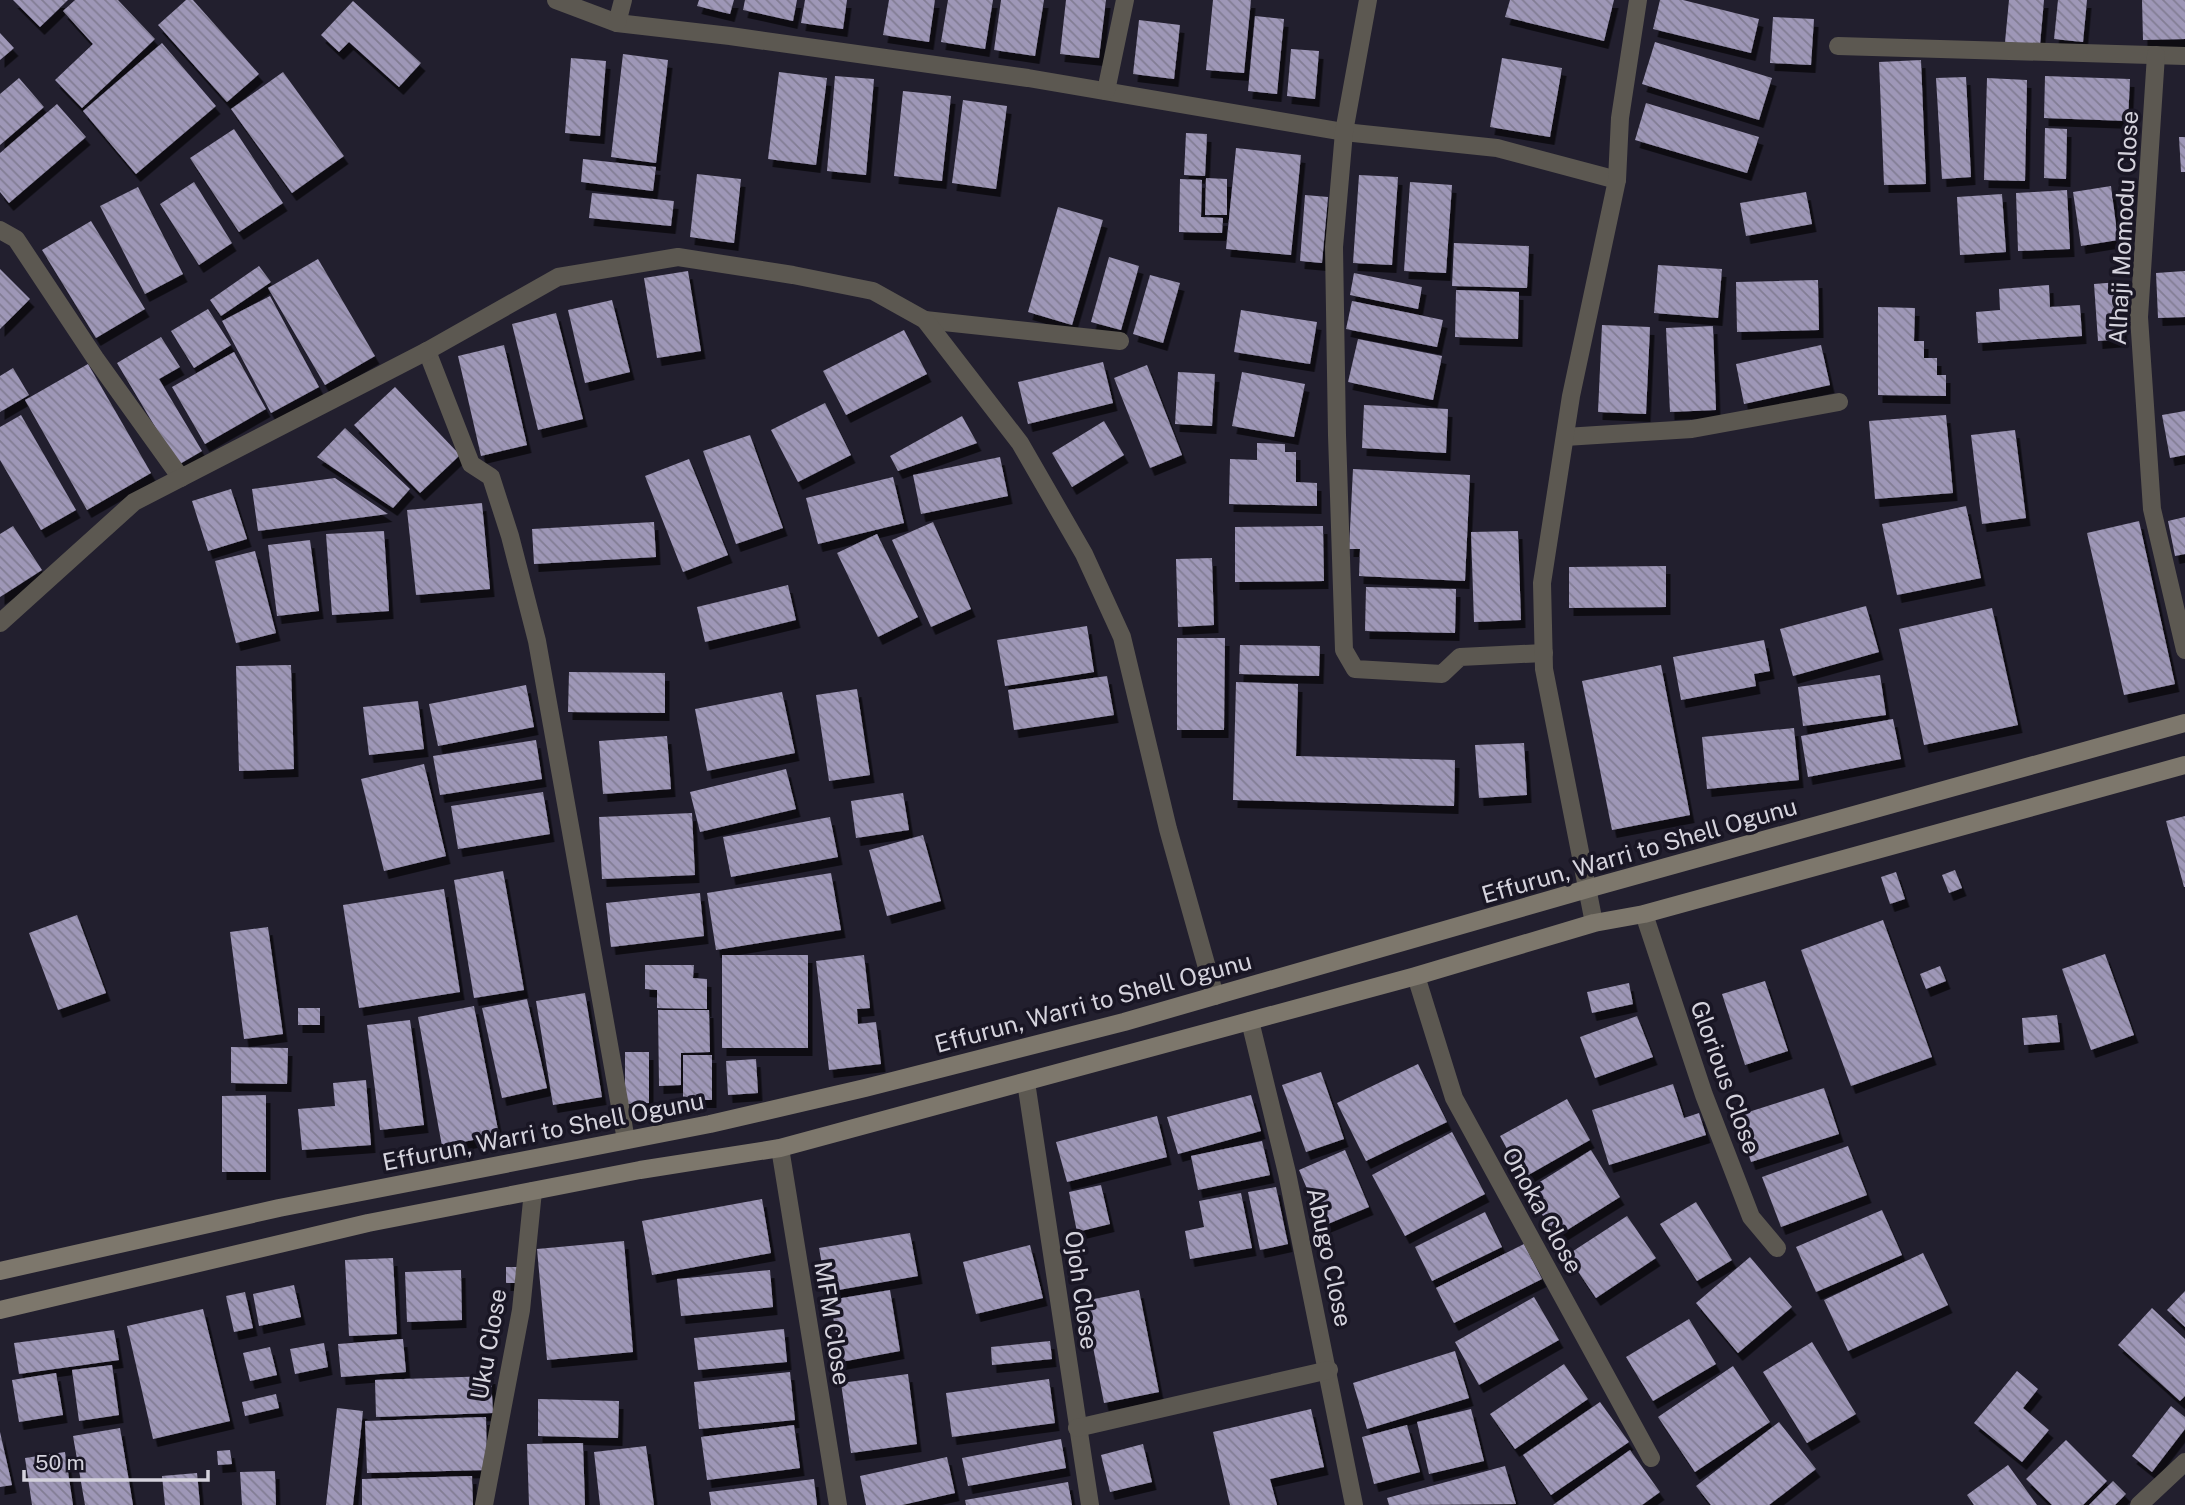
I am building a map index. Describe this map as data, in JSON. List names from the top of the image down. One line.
{"streets":{"main road":["Effurun, Warri to Shell Ogunu"],"street":["Alhaji Momodu Close","Glorious Close","Onoka Close","Abugo Close","Ojoh Close","MFM Close","Uku Close"]},"scale_bar":"50 m"}
